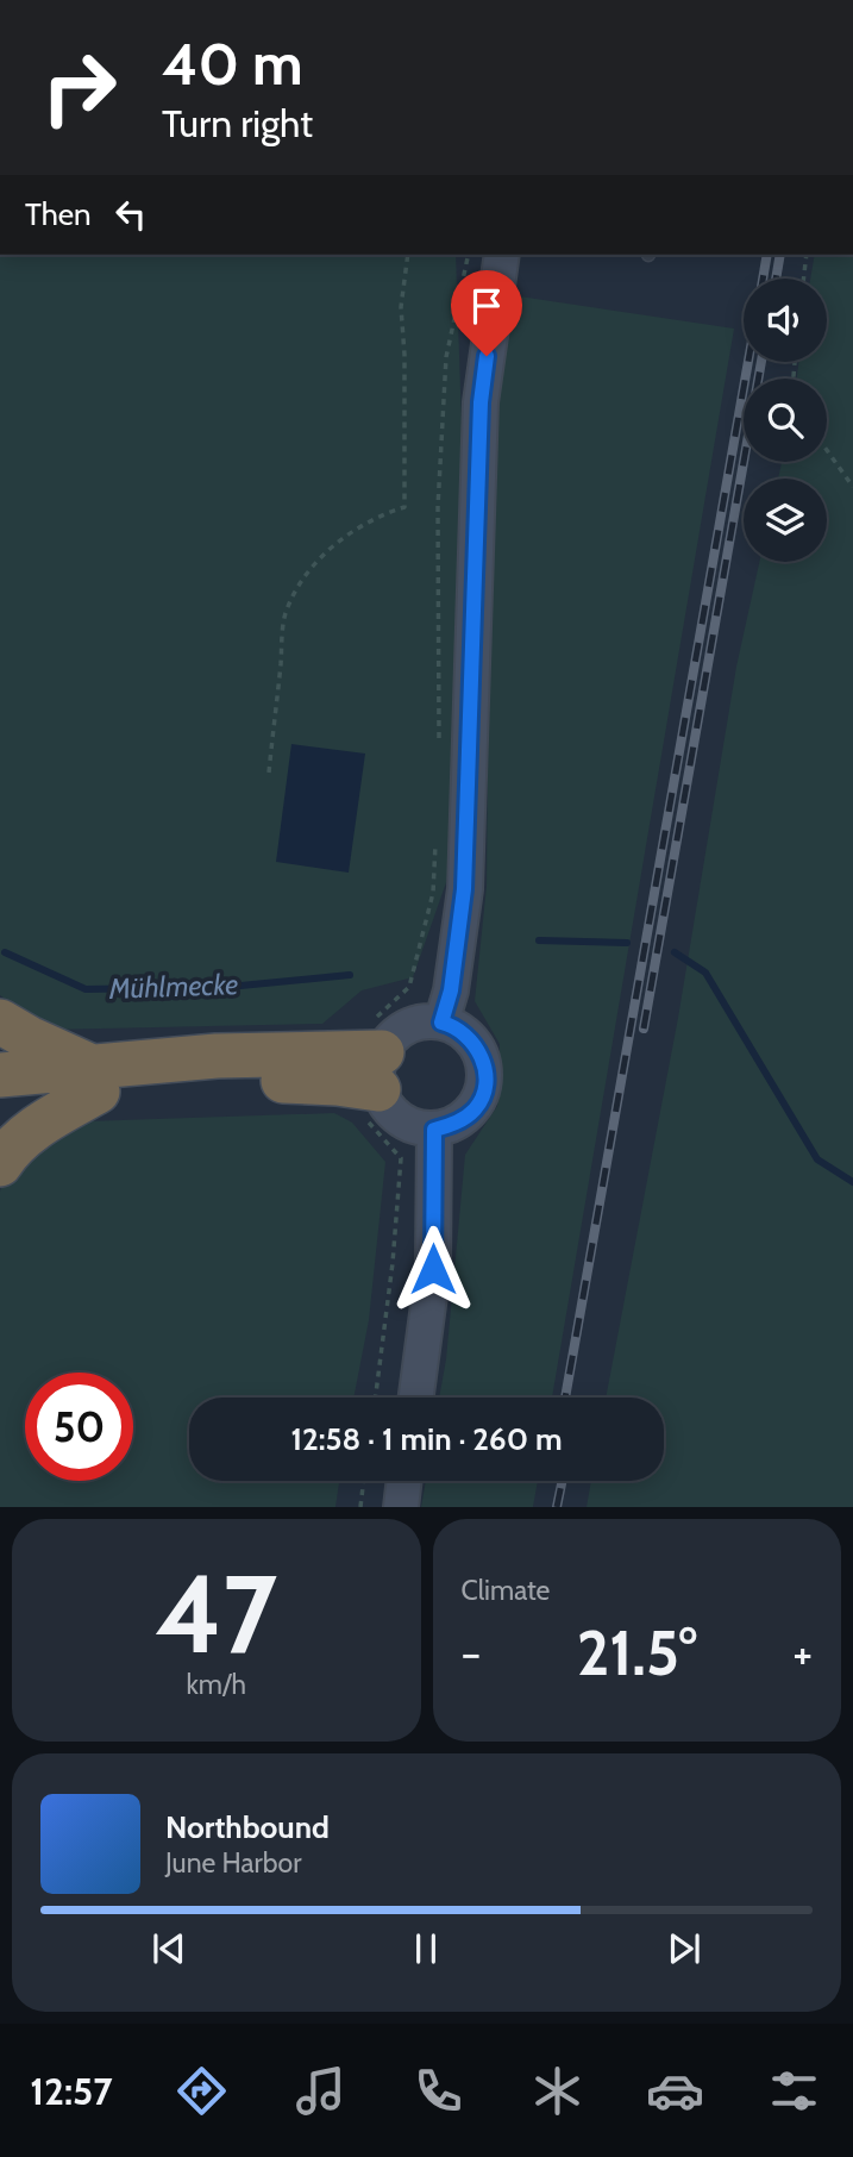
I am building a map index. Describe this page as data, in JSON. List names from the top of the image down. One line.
{"water":["Mühlmecke"],"page":{"turn":["40 m","Turn right"],"then":"Then","limit":"50","trip":"12:58 · 1 min · 260 m","tile":[["47","km/h"],"Climate"],"heat":["−","21.5°","+"],"song":["Northbound","June Harbor"],"tabs":"12:57"}}
